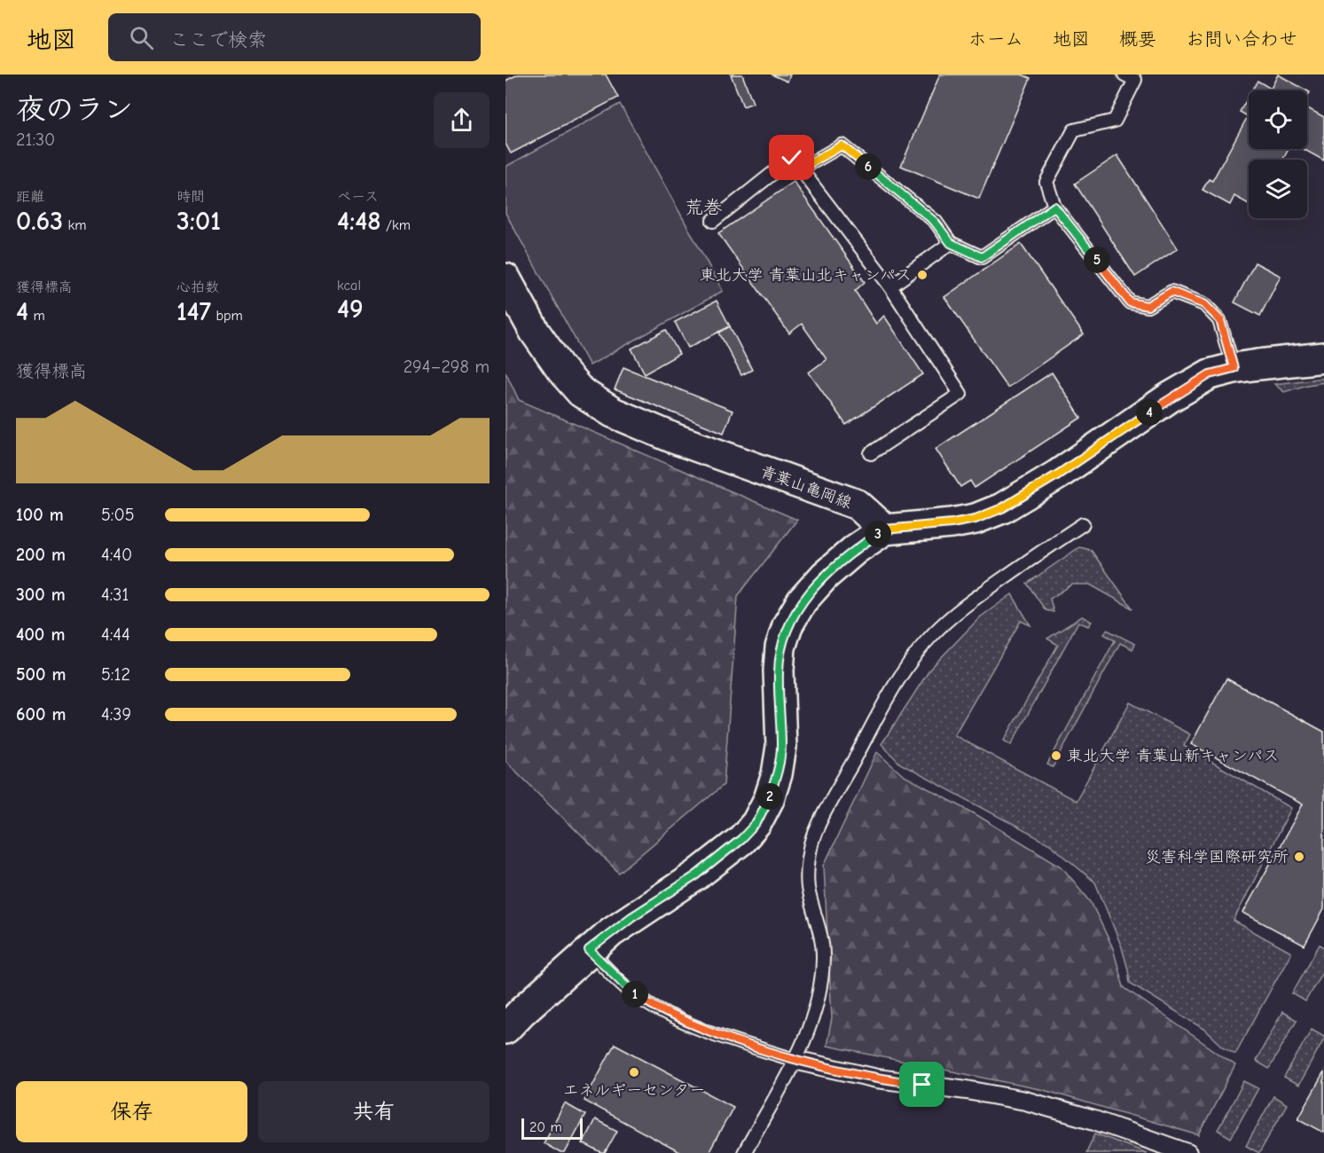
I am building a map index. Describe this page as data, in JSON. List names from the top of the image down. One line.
{"streets":{"street":["青葉山亀岡線"]},"districts":["荒巻"],"places":["東北大学 青葉山北キャンパス","東北大学 青葉山新キャンパス","災害科学国際研究所","エネルギーセンター"],"scale_bar":"20 m","page":{"header":"地図","search":"ここで検索","nav":["ホーム","地図","概要","お問い合わせ"],"heading":["夜のラン","21:30"],"pins":["6","5","4","3","2","1"],"stats":[["距離","0.63 km"],["時間","3:01"],["ペース","4:48 /km"],["獲得標高","4 m"],["心拍数","147 bpm"],["kcal","49"]],"chart":["獲得標高","294–298 m"],"list":[{"name":"100 m","note":"5:05"},{"name":"200 m","note":"4:40"},{"name":"300 m","note":"4:31"},{"name":"400 m","note":"4:44"},{"name":"500 m","note":"5:12"},{"name":"600 m","note":"4:39"}],"buttons":["保存","共有"],"scale":"20 m"}}
